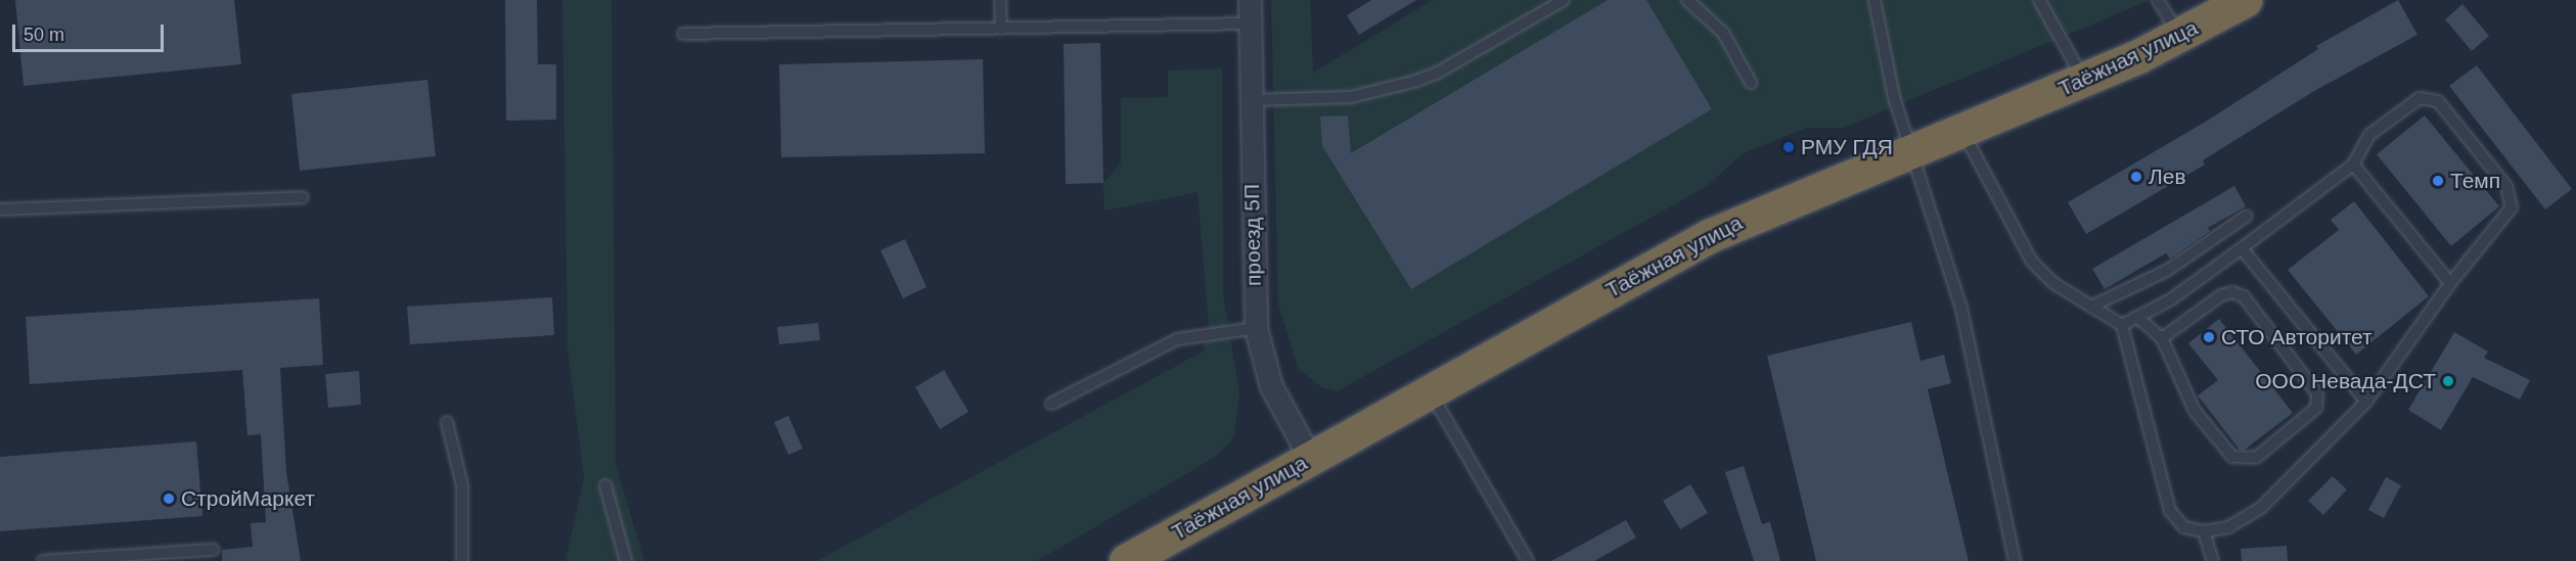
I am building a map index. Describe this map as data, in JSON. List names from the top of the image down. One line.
{"streets":{"highway":["Таёжная улица"],"street":["проезд 5П"]},"crossings":[["Таёжная улица","проезд 5П"]],"places":["РМУ ГДЯ","Лев","Темп","СТО Авторитет","ООО Невада-ДСТ","СтройМаркет"],"scale_bar":"50 m"}
